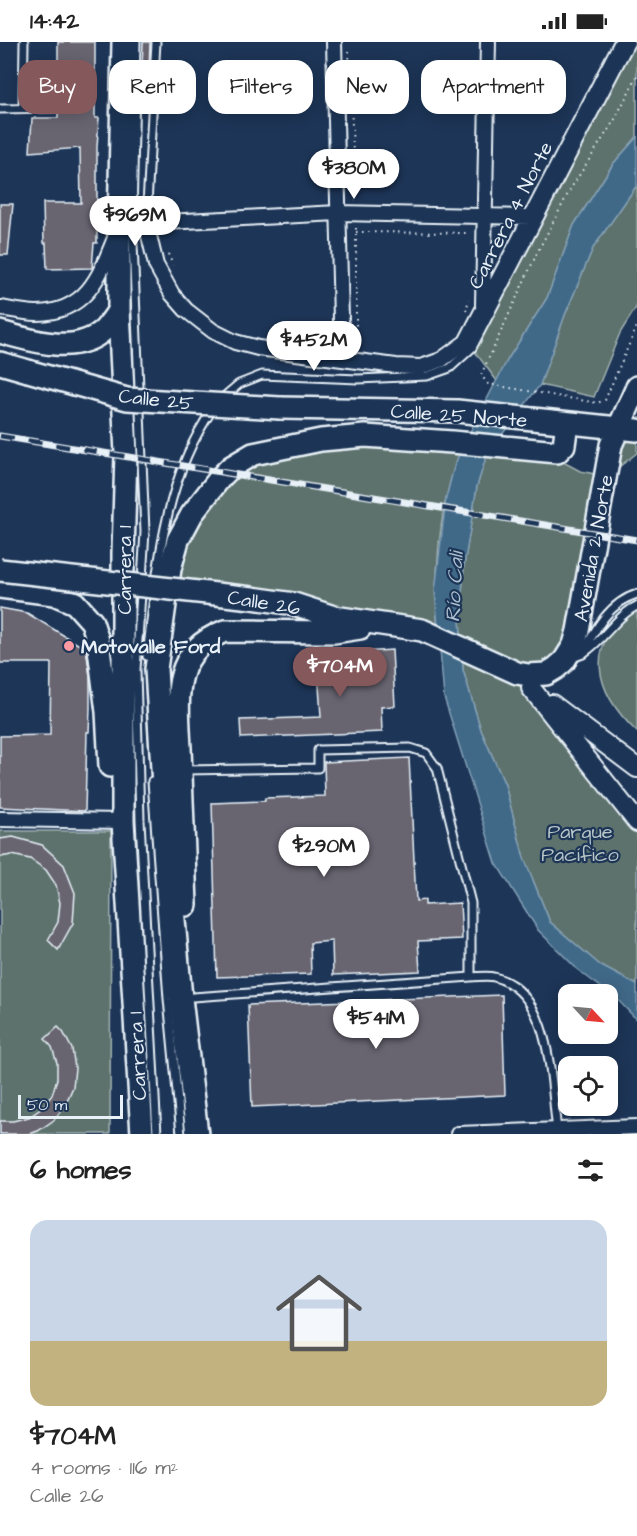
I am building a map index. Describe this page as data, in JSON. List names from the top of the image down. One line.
{"streets":{"main road":["Calle 25","Calle 25 Norte","Avenida 2 Norte","Carrera 1","Calle 26"],"street":["Carrera 4 Norte"]},"crossings":[["Calle 25","Calle 25 Norte"],["Calle 25 Norte","Avenida 2 Norte"],["Calle 25 Norte","Carrera 1"]],"water":["Río Cali"],"parks":["Parque Pacífico"],"places":["Motovalle Ford"],"scale_bar":"50 m","north":"bottom right","page":{"status":"14:42","chip":["Buy","Rent","Filters","New","Apartment"],"price":["$380M","$969M","$452M","$704M","$290M","$541M"],"scale":"50 m","heading":"6 homes","list":[{"name":"$704M","note":"4 rooms · 116 m² · Calle 26"}]}}
